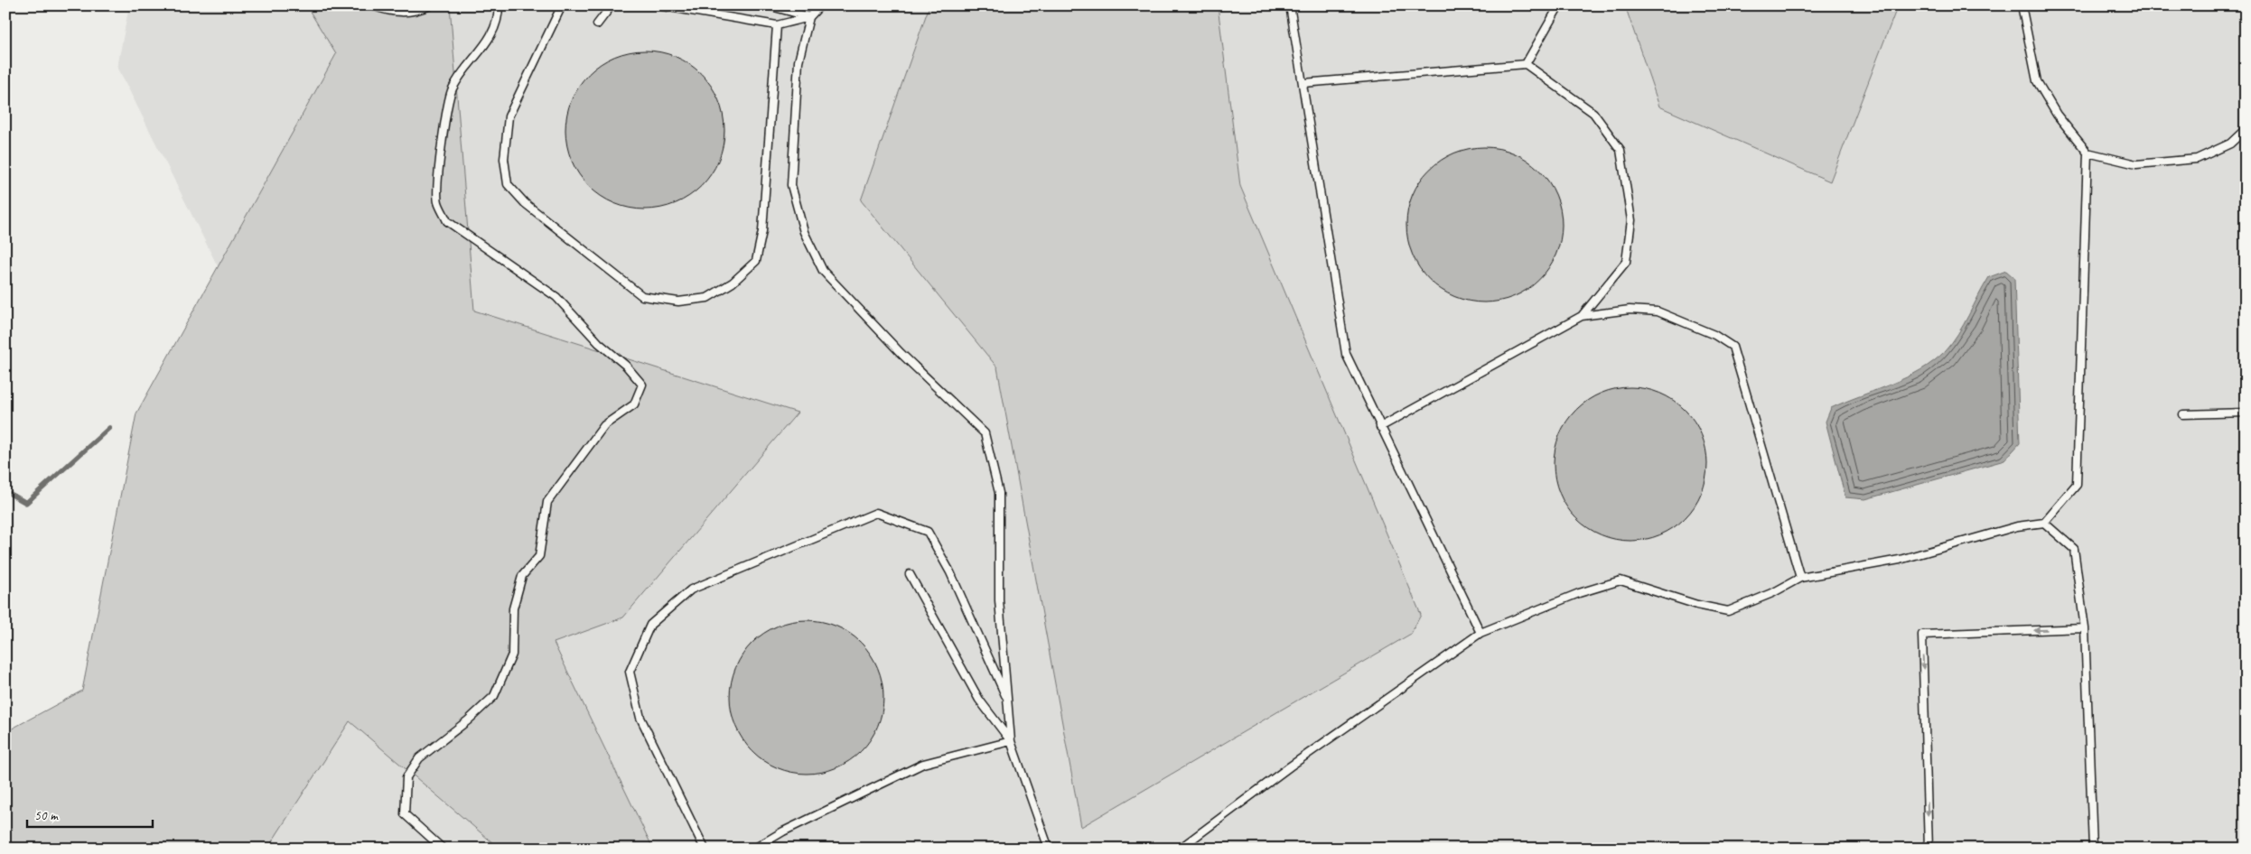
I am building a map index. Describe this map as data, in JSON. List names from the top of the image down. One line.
{"scale_bar":"50 m"}
